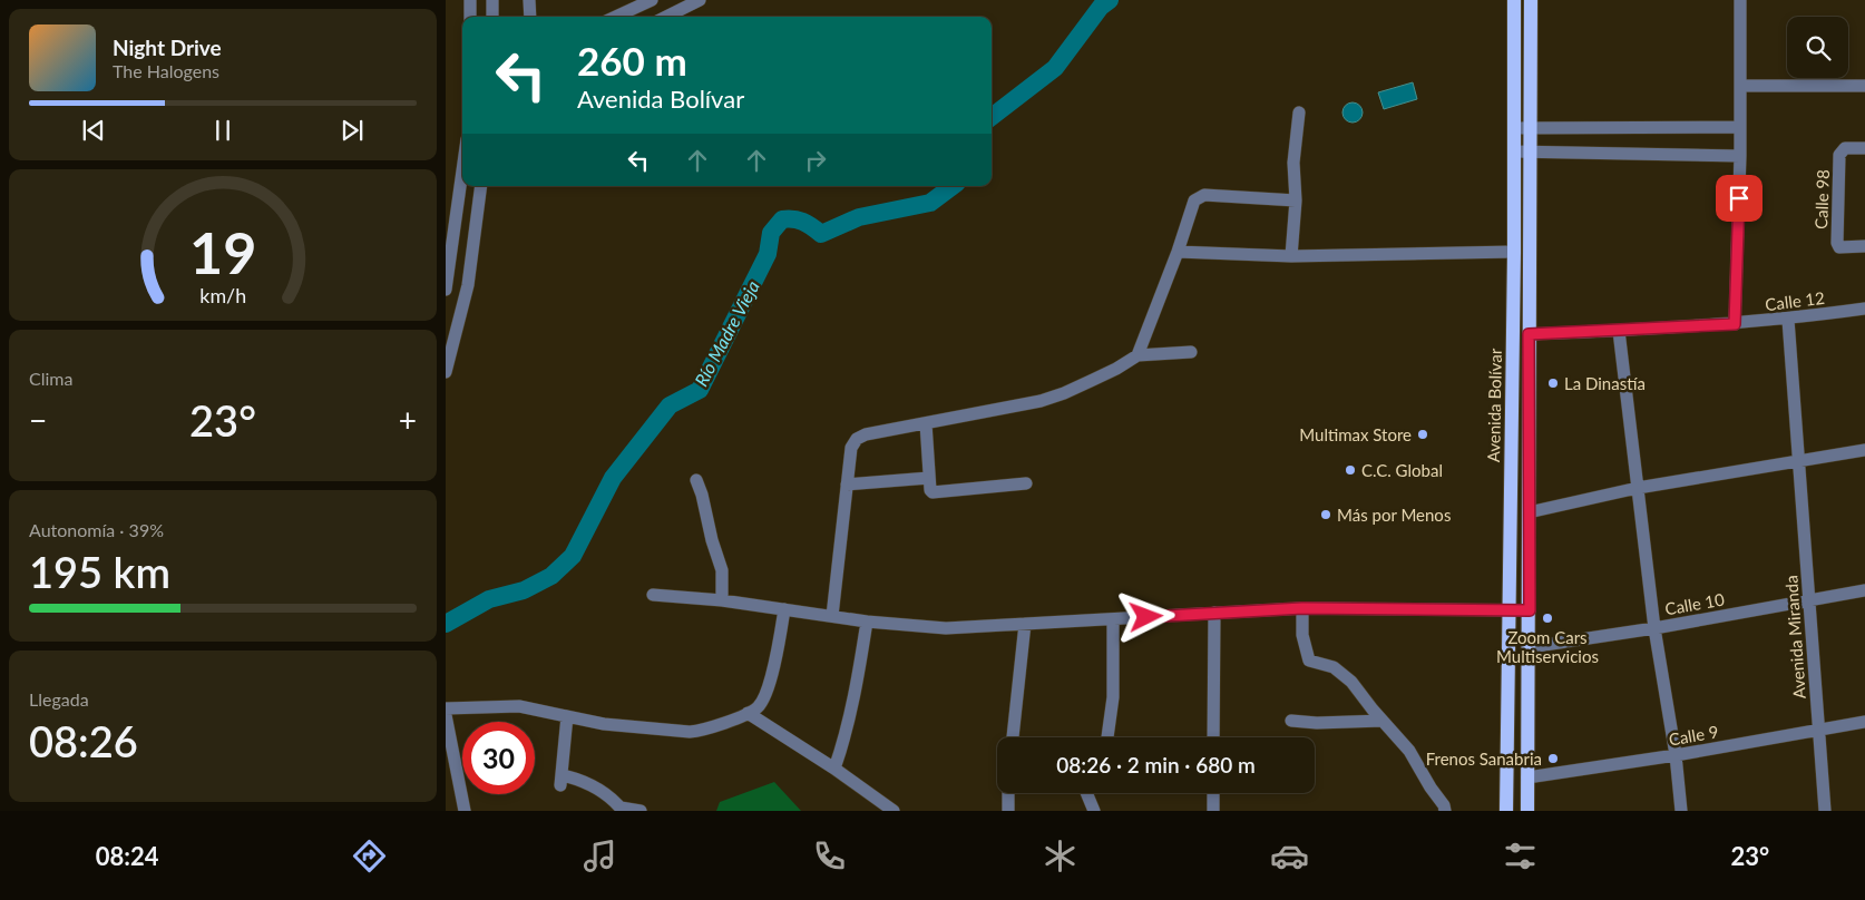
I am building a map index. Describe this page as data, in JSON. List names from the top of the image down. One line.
{"streets":{"main road":["Avenida Bolívar"],"street":["Calle 98","Calle 12","Calle 10","Avenida Miranda","Calle 9"]},"crossings":[["Calle 12","Avenida Bolívar"],["Calle 12","Avenida Miranda"],["Avenida Bolívar","Calle 10"],["Avenida Bolívar","Calle 9"],["Calle 10","Avenida Miranda"],["Avenida Miranda","Calle 9"]],"water":["Río Madre Vieja"],"places":["La Dinastía","Multimax Store","C.C. Global","Más por Menos","Zoom Cars Multiservicios","Frenos Sanabria"],"page":{"turn":["260 m","Avenida Bolívar"],"song":["Night Drive","The Halogens"],"tile":["Clima",["Autonomía · 39%","195 km"],["Llegada","08:26"]],"heat":["−","23°","+"],"limit":"30","trip":"08:26 · 2 min · 680 m","tabs":["08:24","23°"],"gauge":["19","km/h"]}}
